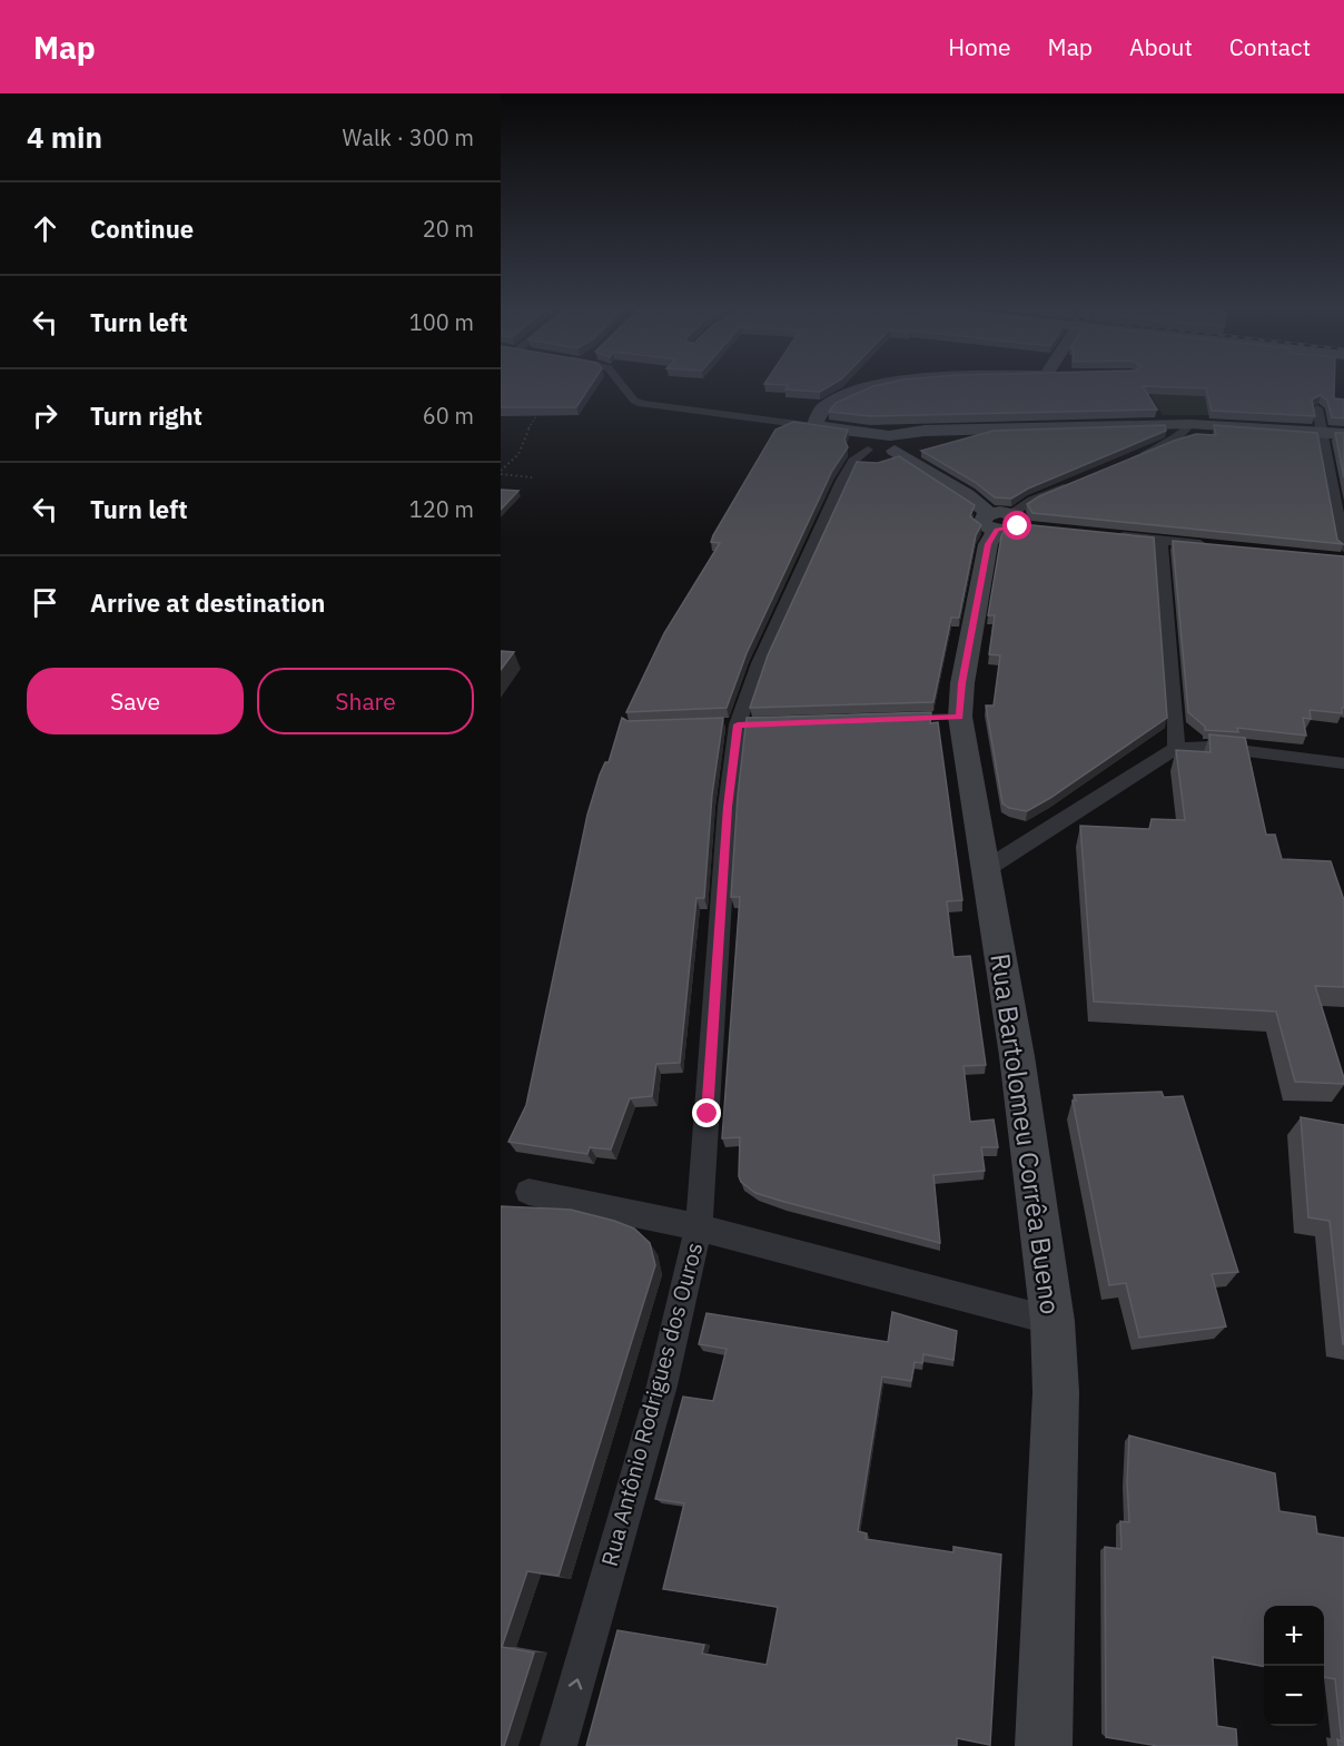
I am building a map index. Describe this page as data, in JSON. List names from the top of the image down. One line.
{"streets":{"street":["Rua Bartolomeu Corrêa Bueno","Rua Antônio Rodrigues dos Ouros"]},"one_way":["Rua Antônio Rodrigues dos Ouros"],"page":{"header":"Map","nav":["Home","Map","About","Contact"],"heading":["4 min","Walk · 300 m"],"list":[["Continue","20 m"],["Turn left","100 m"],["Turn right","60 m"],["Turn left","120 m"],"Arrive at destination"],"buttons":["Save","Share"],"map_buttons":["+","−"]}}
